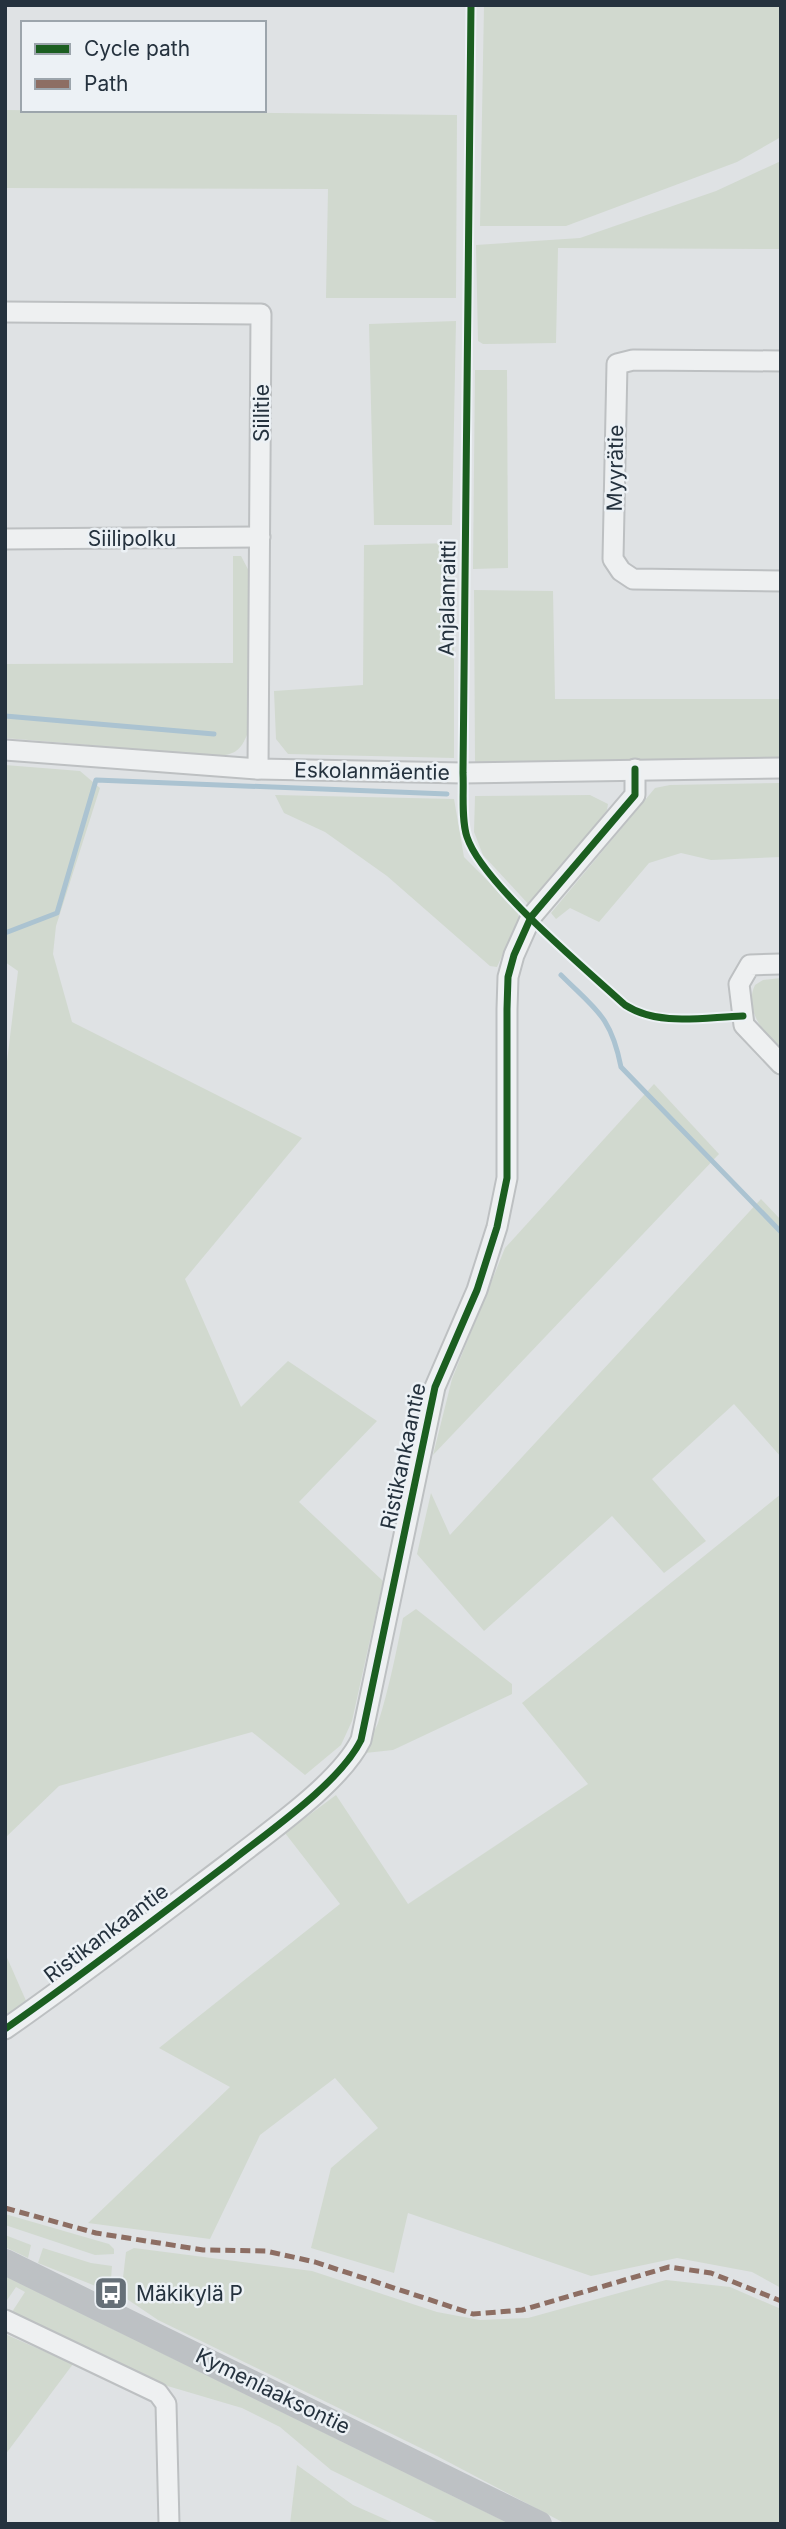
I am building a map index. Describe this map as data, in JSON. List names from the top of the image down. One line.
{"streets":{"main road":["Kymenlaaksontie"],"street":["Siilitie","Myyrätie","Siilipolku","Eskolanmäentie","Ristikankaantie"],"cycle path":["Anjalanraitti"]},"crossings":[["Siilitie","Siilipolku"],["Siilitie","Eskolanmäentie"],["Eskolanmäentie","Ristikankaantie"]],"places":{"bus stop":["Mäkikylä P"]},"legend":["Cycle path","Path"]}
